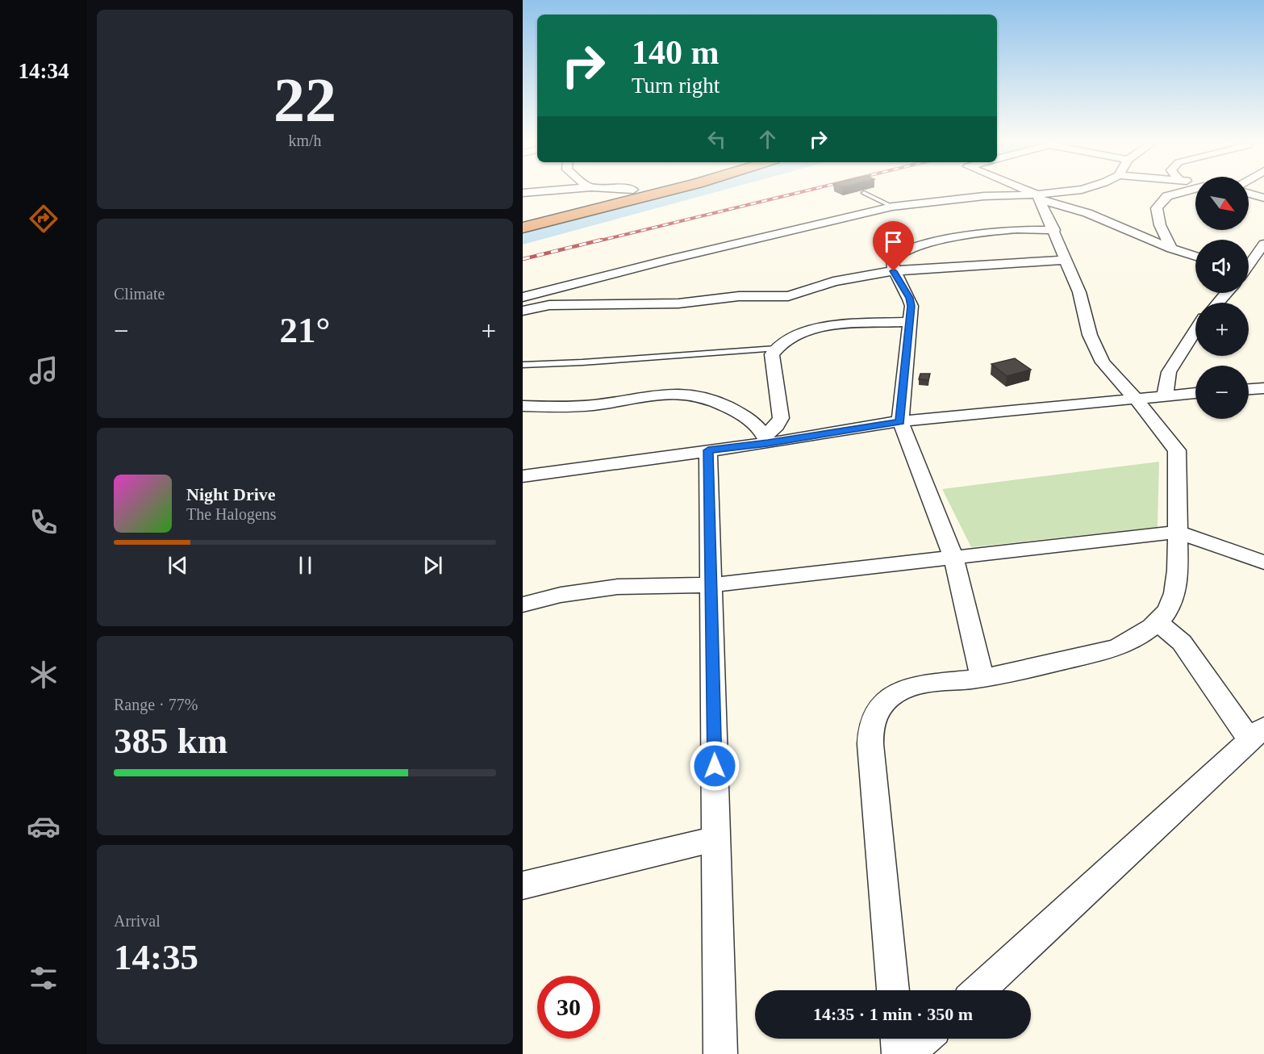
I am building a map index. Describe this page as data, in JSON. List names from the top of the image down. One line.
{"north":"bottom right","page":{"tabs":"14:34","tile":[["22","km/h"],"Climate",["Range · 77%","385 km"],["Arrival","14:35"]],"turn":["140 m","Turn right"],"map_buttons":["+","−"],"heat":["−","21°","+"],"song":["Night Drive","The Halogens"],"limit":"30","trip":"14:35 · 1 min · 350 m"}}
